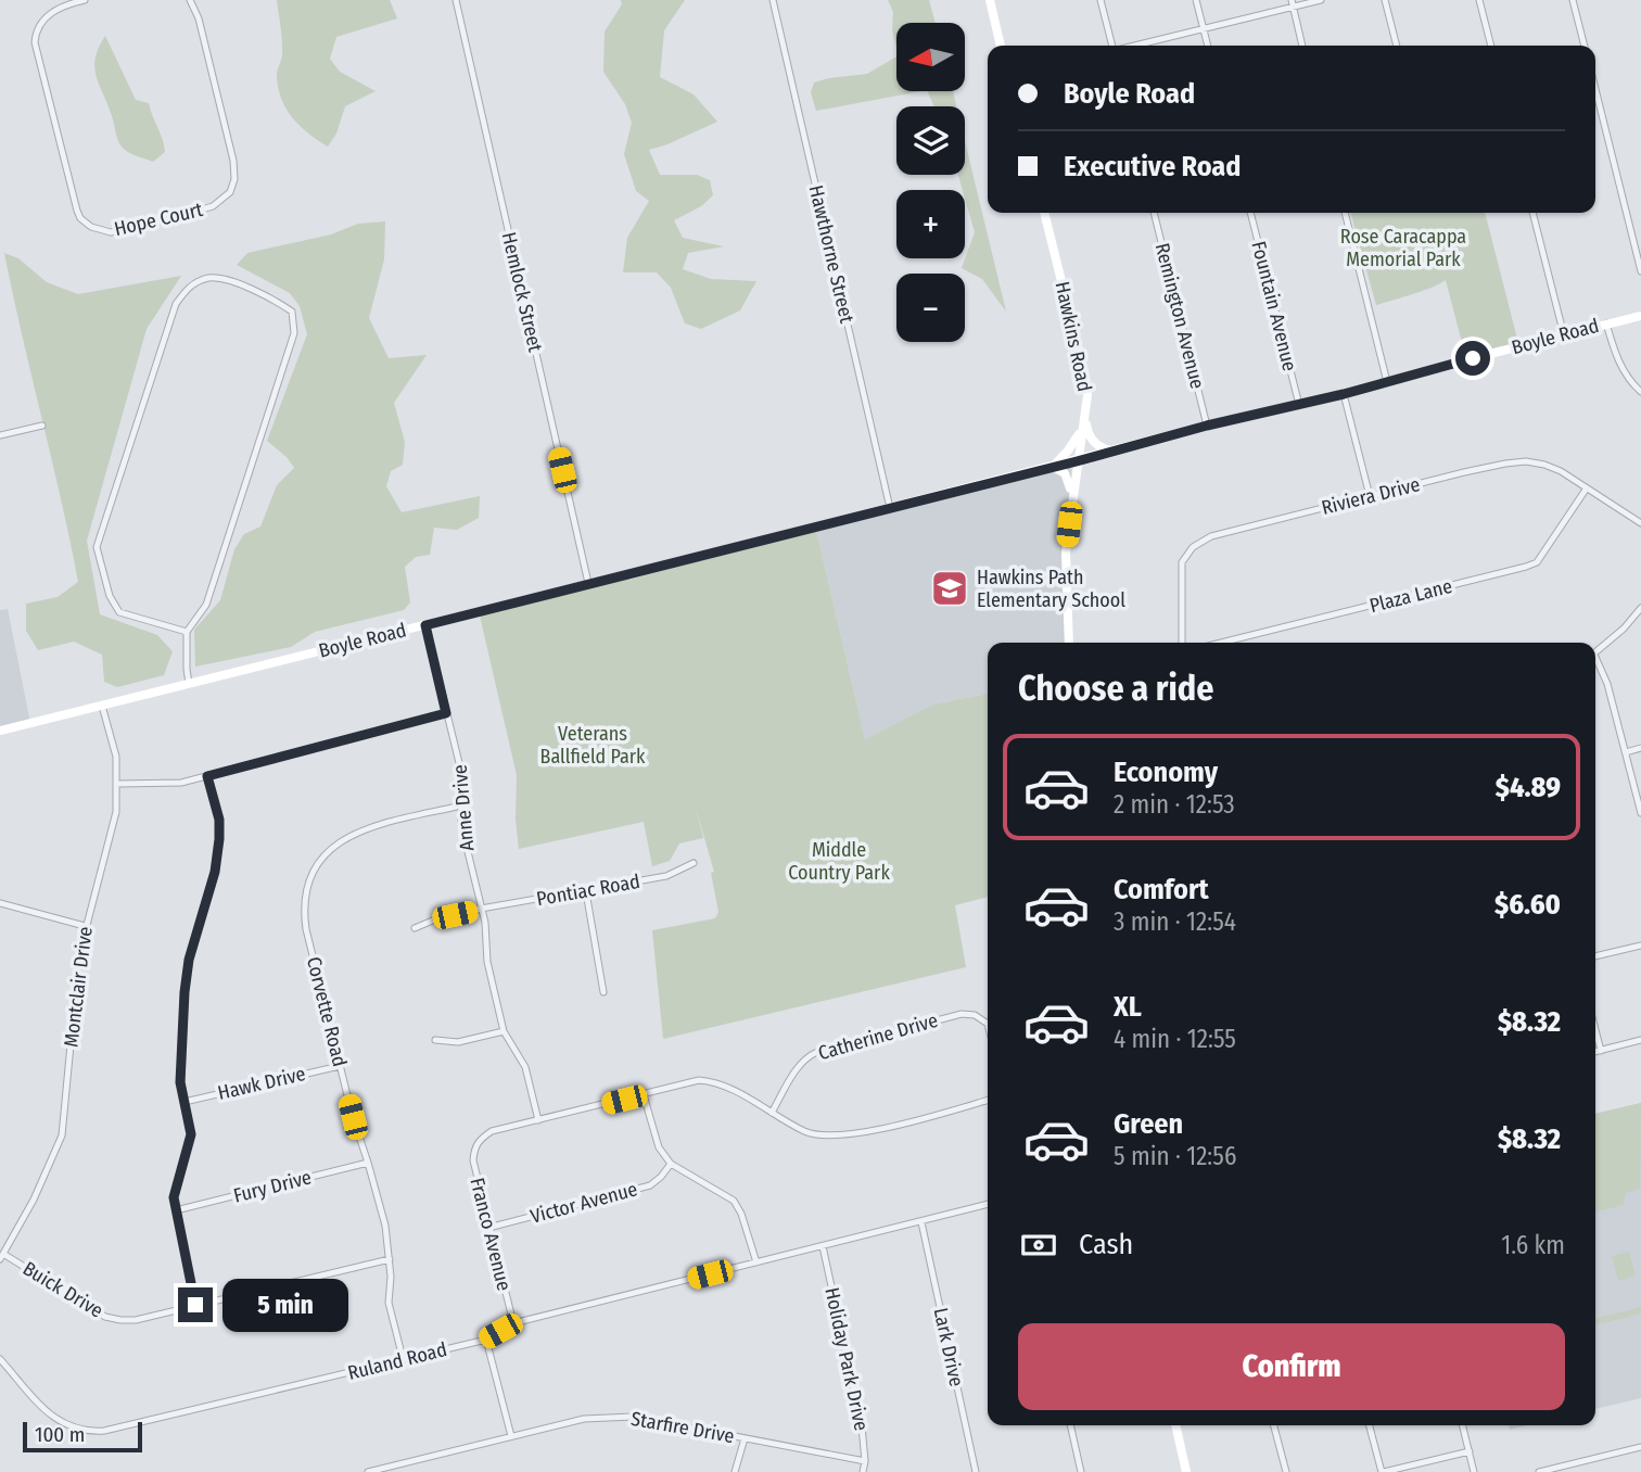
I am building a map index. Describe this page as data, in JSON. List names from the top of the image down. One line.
{"streets":{"street":["Hope Court","Hawthorne Street","Hemlock Street","Fountain Avenue","Remington Avenue","Hawkins Road","Boyle Road","Riviera Drive","Plaza Lane","Anne Drive","Pontiac Road","Montclair Drive","Corvette Road","Catherine Drive","Hawk Drive","Fury Drive","Victor Avenue","Franco Avenue","Buick Drive","Lark Drive","Holiday Park Drive","Ruland Road","Starfire Drive"]},"crossings":[["Hawthorne Street","Boyle Road"],["Hemlock Street","Boyle Road"],["Fountain Avenue","Boyle Road"],["Remington Avenue","Boyle Road"],["Hawkins Road","Boyle Road"],["Boyle Road","Anne Drive"],["Boyle Road","Montclair Drive"],["Riviera Drive","Plaza Lane"],["Anne Drive","Pontiac Road"],["Anne Drive","Corvette Road"],["Anne Drive","Franco Avenue"],["Montclair Drive","Buick Drive"],["Corvette Road","Hawk Drive"],["Corvette Road","Fury Drive"],["Corvette Road","Buick Drive"],["Corvette Road","Ruland Road"],["Catherine Drive","Franco Avenue"],["Victor Avenue","Franco Avenue"],["Franco Avenue","Ruland Road"],["Lark Drive","Ruland Road"],["Holiday Park Drive","Ruland Road"],["Holiday Park Drive","Starfire Drive"]],"parks":["Rose Caracappa Memorial Park","Veterans Ballfield Park","Middle Country Park"],"places":{"school or university":["Hawkins Path Elementary School"]},"scale_bar":"100 m","north":"left","page":{"map_buttons":["+","−"],"banner":["Boyle Road","Executive Road"],"heading":"Choose a ride","list":[{"name":"Economy","note":"2 min · 12:53","value":"$4.89"},{"name":"Comfort","note":"3 min · 12:54","value":"$6.60"},{"name":"XL","note":"4 min · 12:55","value":"$8.32"},{"name":"Green","note":"5 min · 12:56","value":"$8.32"}],"pay":["Cash","1.6 km"],"bubble":"5 min","buttons":"Confirm","scale":"100 m"}}
